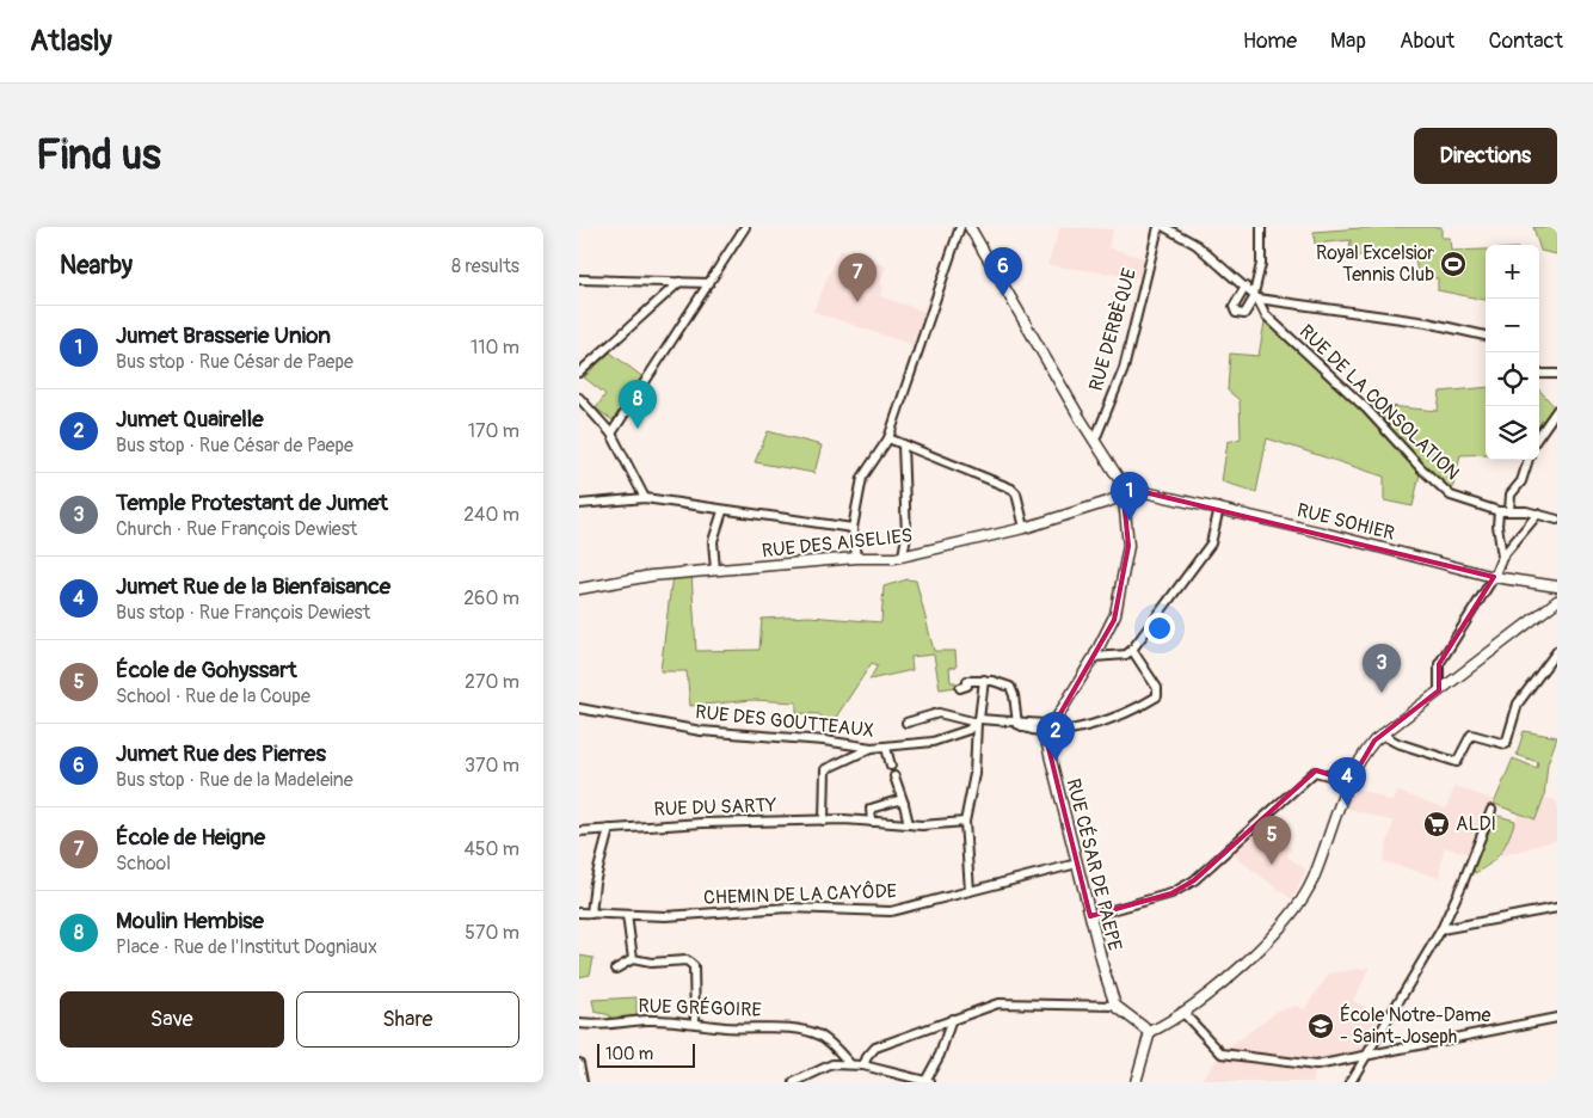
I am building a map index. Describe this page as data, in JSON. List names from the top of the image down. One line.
{"streets":{"street":["RUE DERBÈQUE","RUE DE LA CONSOLATION","RUE SOHIER","RUE DES AISELIES","RUE DES GOUTTEAUX","RUE DU SARTY","RUE CÉSAR DE PAEPE","CHEMIN DE LA CAYÔDE","RUE GRÉGOIRE"]},"crossings":[["RUE SOHIER","RUE DES AISELIES"],["RUE CÉSAR DE PAEPE","CHEMIN DE LA CAYÔDE"]],"places":{"sports":["Royal Excelsior Tennis Club"],"supermarket":["ALDI"],"school or university":["École Notre-Dame - Saint-Joseph"]},"scale_bar":"100 m","page":{"header":"Atlasly","nav":["Home","Map","About","Contact"],"buttons":["Directions",["Save","Share"]],"title":"Find us","heading":["Nearby","8 results"],"map_buttons":["+","−"],"pins":["6","7","8","1","3","2","4","5"],"list":[{"mark":"1","name":"Jumet Brasserie Union","note":"Bus stop · Rue César de Paepe","value":"110 m"},{"mark":"2","name":"Jumet Quairelle","note":"Bus stop · Rue César de Paepe","value":"170 m"},{"mark":"3","name":"Temple Protestant de Jumet","note":"Church · Rue François Dewiest","value":"240 m"},{"mark":"4","name":"Jumet Rue de la Bienfaisance","note":"Bus stop · Rue François Dewiest","value":"260 m"},{"mark":"5","name":"École de Gohyssart","note":"School · Rue de la Coupe","value":"270 m"},{"mark":"6","name":"Jumet Rue des Pierres","note":"Bus stop · Rue de la Madeleine","value":"370 m"},{"mark":"7","name":"École de Heigne","note":"School","value":"450 m"},{"mark":"8","name":"Moulin Hembise","note":"Place · Rue de l'Institut Dogniaux","value":"570 m"}],"scale":"100 m"}}
